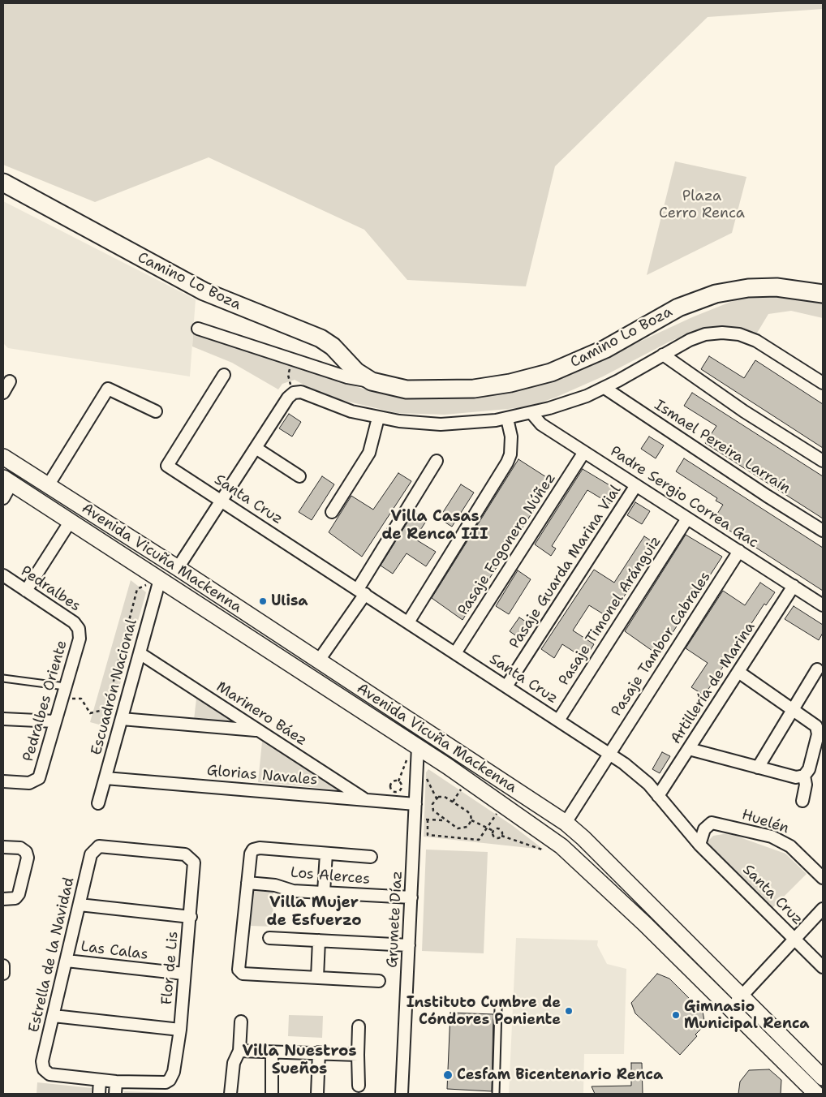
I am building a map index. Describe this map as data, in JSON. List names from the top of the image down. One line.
{"streets":{"main road":["Camino Lo Boza"],"street":["Ismael Pereira Larraín","Padre Sergio Correa Gac","Santa Cruz","Pasaje Fogonero Núñez","Avenida Vicuña Mackenna","Pasaje Guarda Marina Vial","Pedralbes","Pasaje Timonel Aránguiz","Pasaje Tambor Cabrales","Artillería de Marina","Escuadrón Nacional","Pedralbes Oriente","Marinero Báez","Glorias Navales","Huelén","Los Alerces","Grumete Díaz","Las Calas","Estrella de la Navidad","Flor de Lis"]},"crossings":[["Padre Sergio Correa Gac","Pasaje Fogonero Núñez"],["Padre Sergio Correa Gac","Pasaje Guarda Marina Vial"],["Padre Sergio Correa Gac","Pasaje Timonel Aránguiz"],["Padre Sergio Correa Gac","Pasaje Tambor Cabrales"],["Padre Sergio Correa Gac","Artillería de Marina"],["Santa Cruz","Pasaje Fogonero Núñez"],["Santa Cruz","Pasaje Guarda Marina Vial"],["Santa Cruz","Pasaje Timonel Aránguiz"],["Santa Cruz","Pasaje Tambor Cabrales"],["Santa Cruz","Artillería de Marina"],["Santa Cruz","Huelén"],["Avenida Vicuña Mackenna","Pasaje Tambor Cabrales"],["Avenida Vicuña Mackenna","Escuadrón Nacional"],["Avenida Vicuña Mackenna","Grumete Díaz"],["Pedralbes","Pedralbes Oriente"],["Escuadrón Nacional","Marinero Báez"],["Escuadrón Nacional","Glorias Navales"],["Marinero Báez","Glorias Navales"],["Glorias Navales","Grumete Díaz"],["Los Alerces","Grumete Díaz"],["Las Calas","Estrella de la Navidad"],["Las Calas","Flor de Lis"],["Estrella de la Navidad","Flor de Lis"]],"districts":["Villa Casas de Renca III","Villa Mujer de Esfuerzo","Villa Nuestros Sueños"],"parks":["Plaza Cerro Renca"],"places":["Ulisa","Instituto Cumbre de Cóndores Poniente","Gimnasio Municipal Renca","Cesfam Bicentenario Renca"]}
